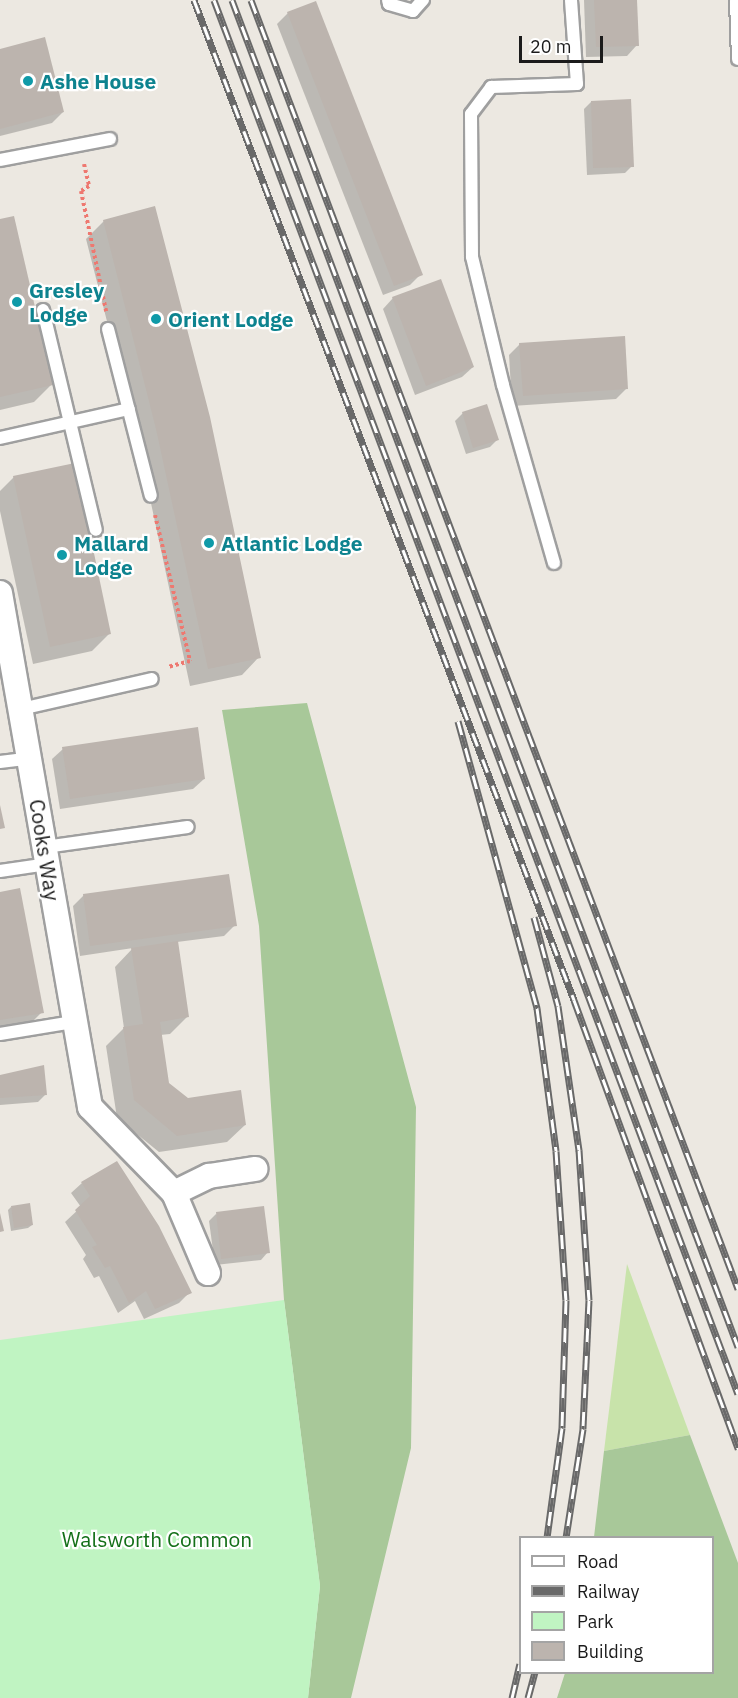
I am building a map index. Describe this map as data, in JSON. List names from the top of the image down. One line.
{"streets":{"street":["Cooks Way"]},"parks":["Walsworth Common"],"places":["Ashe House","Gresley Lodge","Orient Lodge","Atlantic Lodge","Mallard Lodge"],"legend":["Road","Railway","Park","Building"],"scale_bar":"20 m"}
